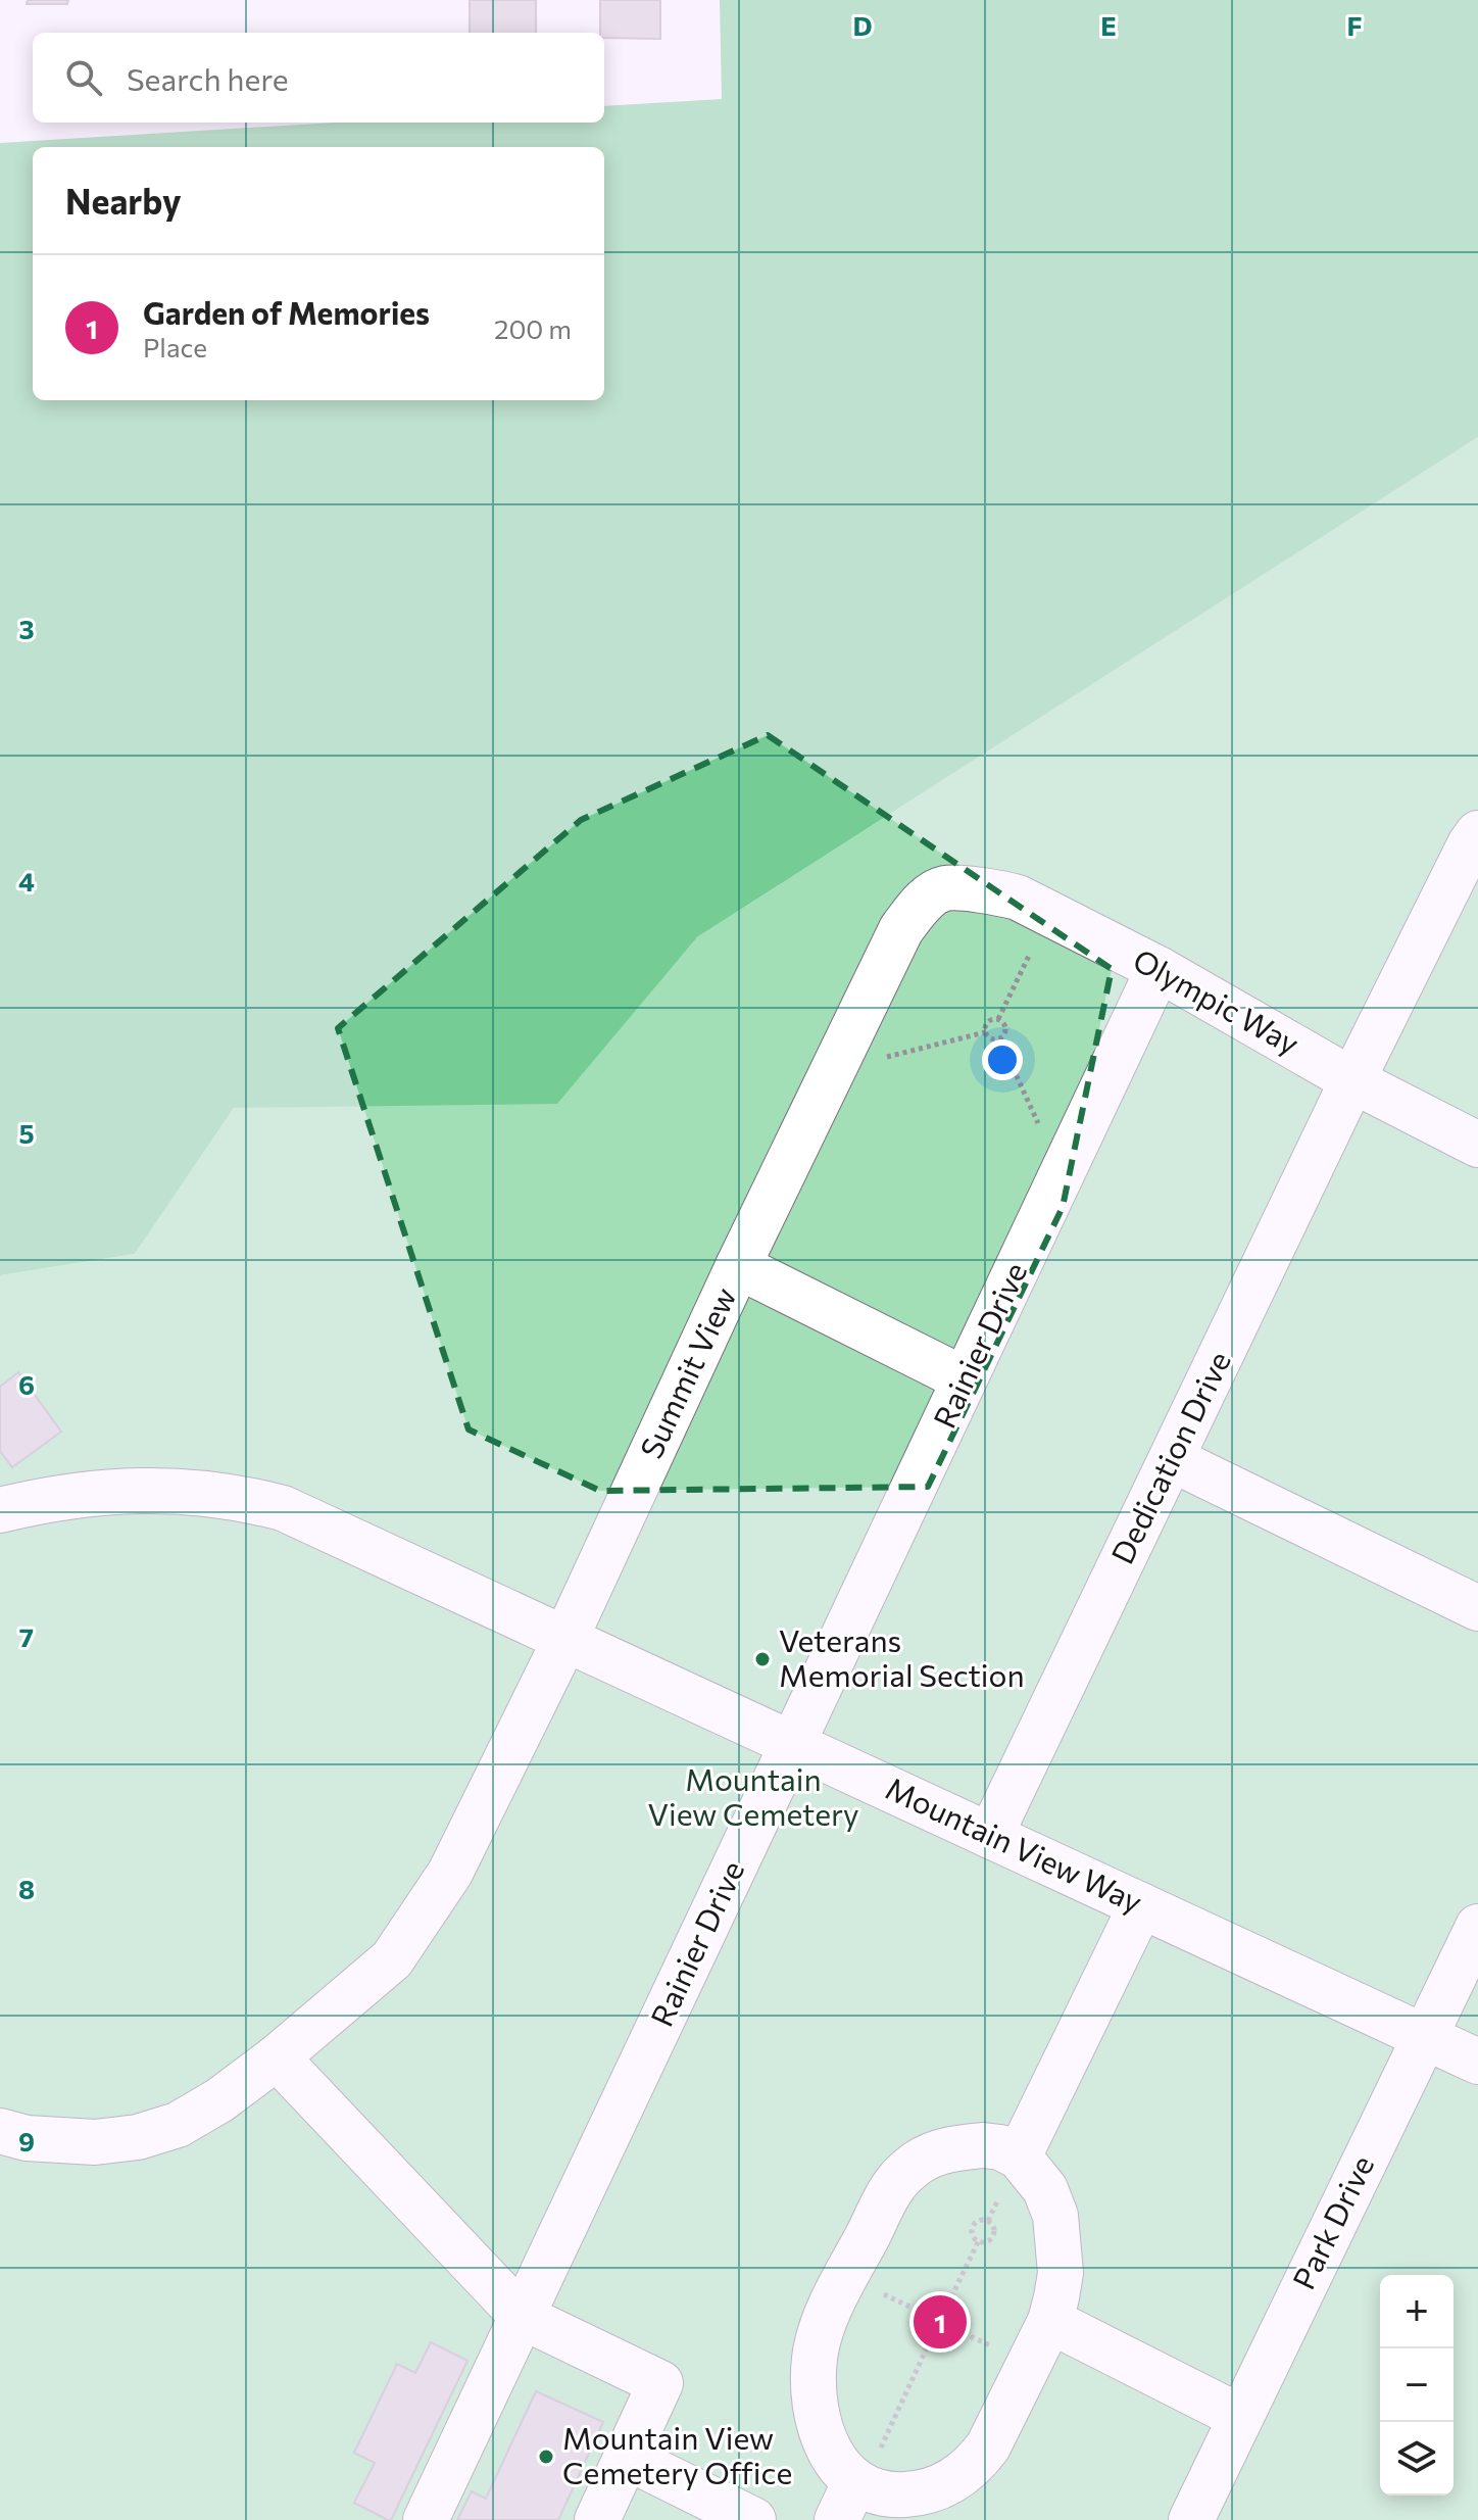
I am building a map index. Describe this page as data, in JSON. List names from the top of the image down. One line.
{"streets":{"lane":["Olympic Way","Rainier Drive","Summit View","Dedication Drive","Mountain View Way","Park Drive"]},"crossings":[["Olympic Way","Rainier Drive"],["Olympic Way","Summit View"],["Olympic Way","Dedication Drive"],["Rainier Drive","Mountain View Way"],["Summit View","Mountain View Way"],["Dedication Drive","Mountain View Way"],["Mountain View Way","Park Drive"]],"parks":["Mountain View Cemetery"],"places":["Veterans Memorial Section","Mountain View Cemetery Office"],"page":{"search":"Search here","heading":"Nearby","list":[{"mark":"1","name":"Garden of Memories","note":"Place","value":"200 m"}],"map_buttons":["+","−"],"pins":"1"},"grid":{"columns":["D","E","F"],"rows":["3","4","5","6","7","8","9"]}}
